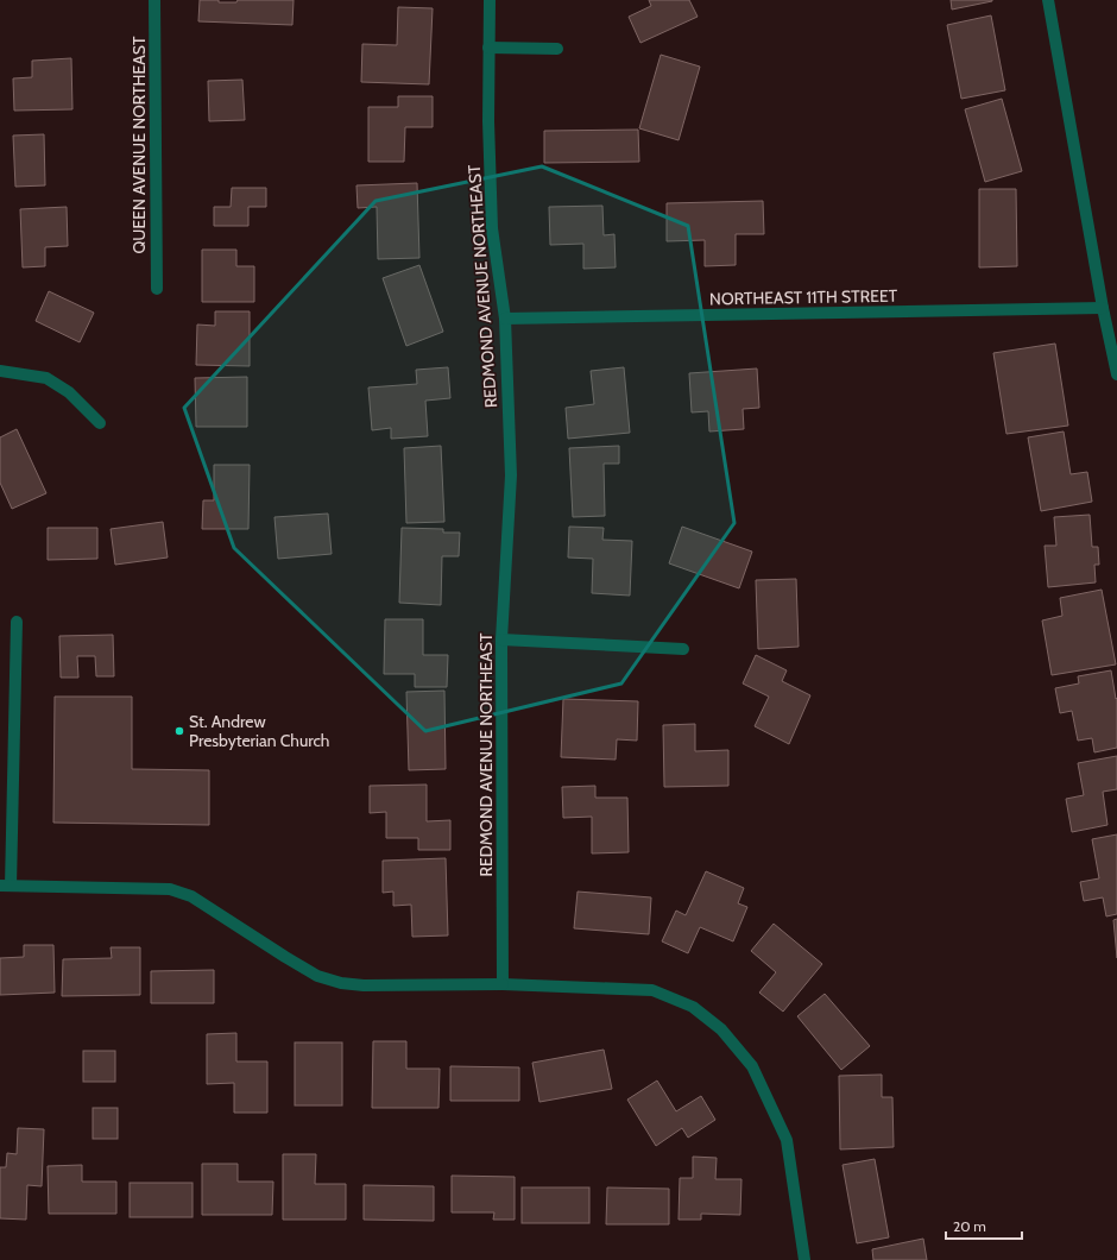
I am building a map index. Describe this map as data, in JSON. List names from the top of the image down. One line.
{"streets":{"street":["QUEEN AVENUE NORTHEAST","REDMOND AVENUE NORTHEAST","NORTHEAST 11TH STREET"]},"crossings":[["REDMOND AVENUE NORTHEAST","NORTHEAST 11TH STREET"]],"places":["St. Andrew Presbyterian Church"],"scale_bar":"20 m"}
